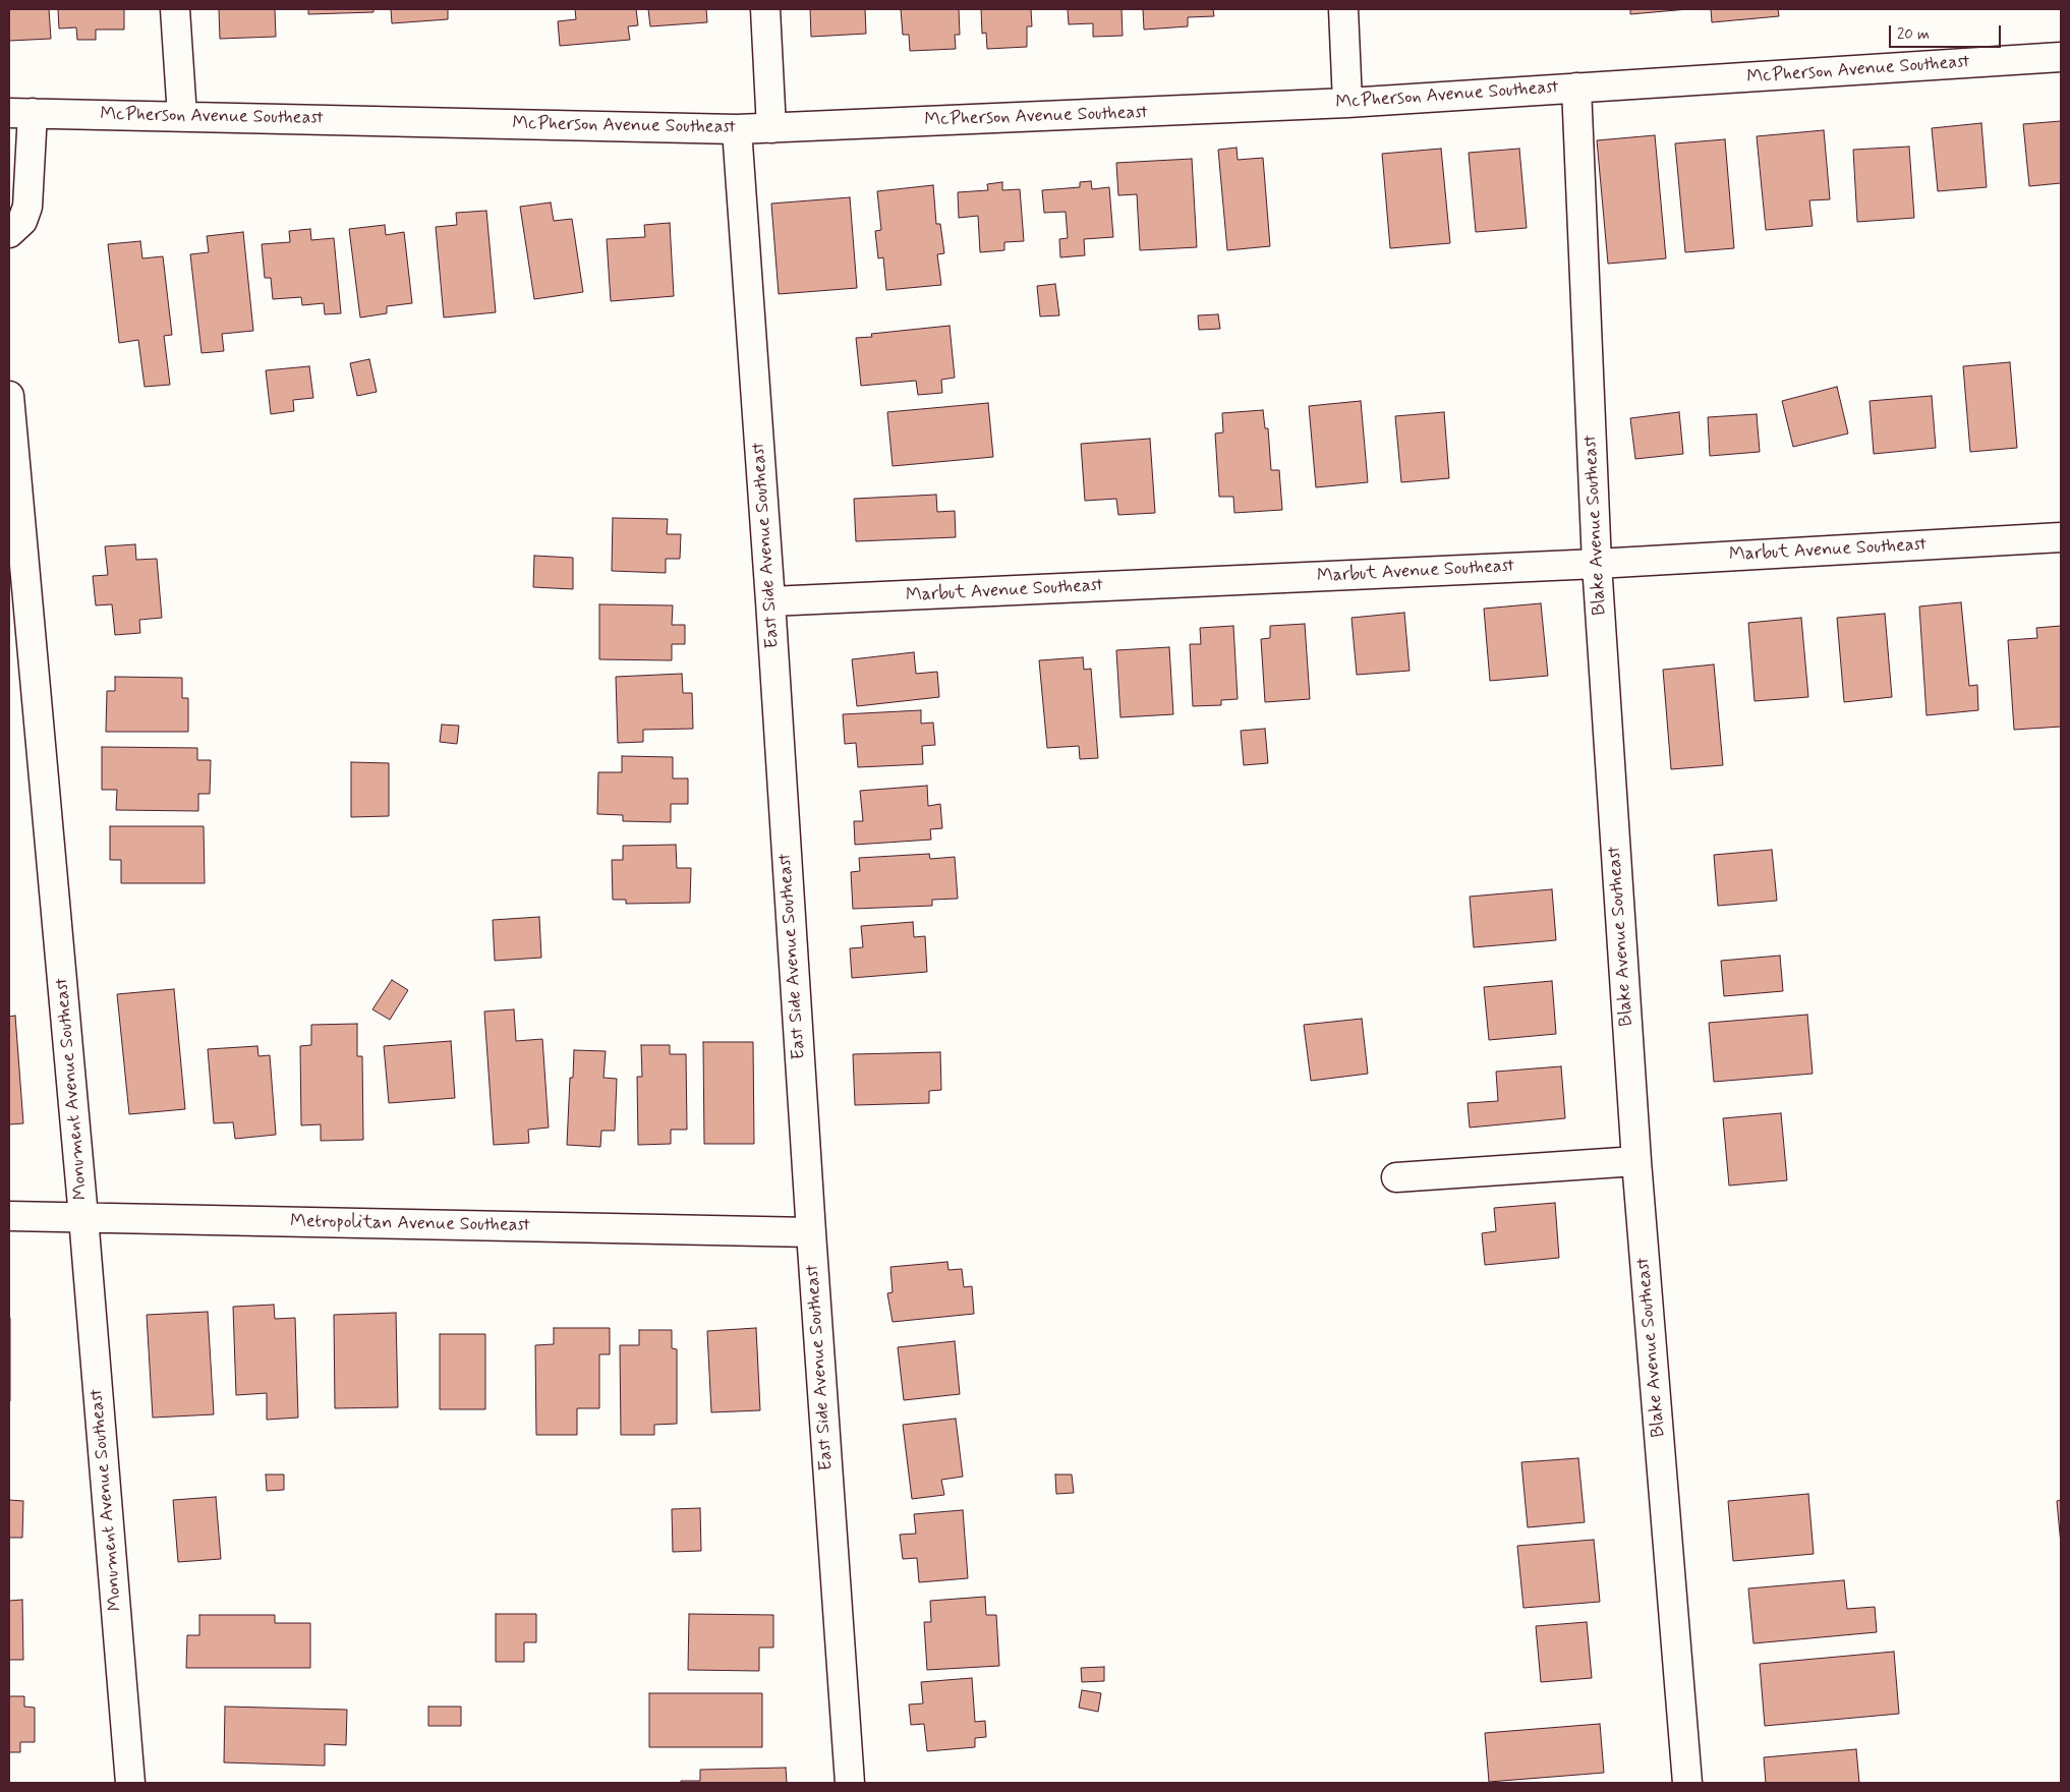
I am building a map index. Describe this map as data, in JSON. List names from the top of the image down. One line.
{"streets":{"street":["McPherson Avenue Southeast","Blake Avenue Southeast","East Side Avenue Southeast","Marbut Avenue Southeast","Monument Avenue Southeast","Metropolitan Avenue Southeast"]},"crossings":[["McPherson Avenue Southeast","Blake Avenue Southeast"],["McPherson Avenue Southeast","East Side Avenue Southeast"],["Blake Avenue Southeast","Marbut Avenue Southeast"],["East Side Avenue Southeast","Marbut Avenue Southeast"],["East Side Avenue Southeast","Metropolitan Avenue Southeast"],["Monument Avenue Southeast","Metropolitan Avenue Southeast"]],"scale_bar":"20 m"}
